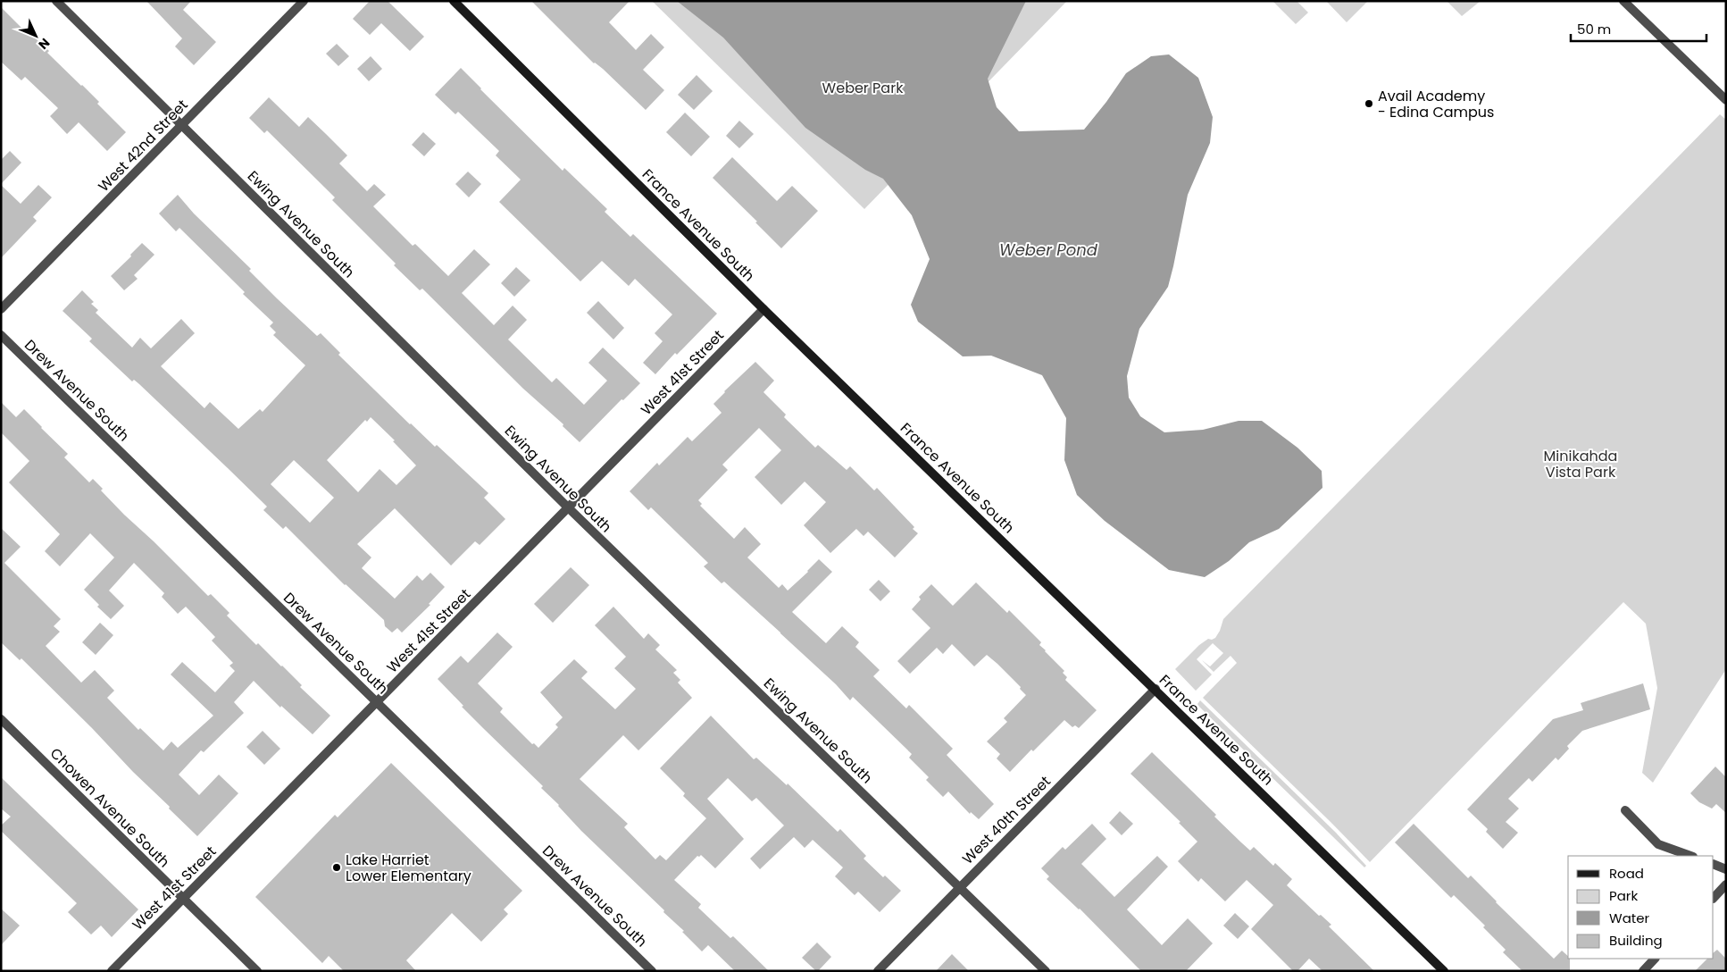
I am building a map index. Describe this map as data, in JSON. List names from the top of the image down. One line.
{"streets":{"main road":["France Avenue South"],"street":["West 42nd Street","Ewing Avenue South","West 41st Street","Drew Avenue South","Chowen Avenue South","West 40th Street"]},"crossings":[["West 42nd Street","Ewing Avenue South"],["Ewing Avenue South","West 41st Street"],["Ewing Avenue South","West 40th Street"],["France Avenue South","West 41st Street"],["France Avenue South","West 40th Street"],["West 41st Street","Drew Avenue South"],["West 41st Street","Chowen Avenue South"]],"water":["Weber Pond"],"parks":["Weber Park","Minikahda Vista Park"],"places":["Avail Academy - Edina Campus","Lake Harriet Lower Elementary"],"legend":["Road","Park","Water","Building"],"scale_bar":"50 m","north":"bottom right"}
